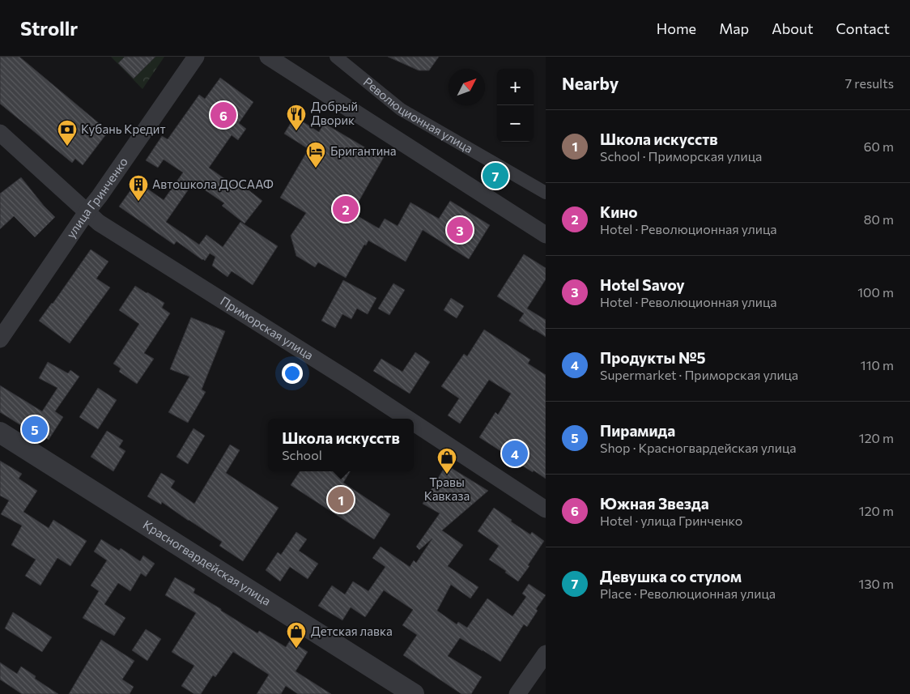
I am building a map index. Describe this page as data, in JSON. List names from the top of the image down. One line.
{"streets":{"street":["Революционная улица","улица Гринченко","Приморская улица","Красногвардейская улица"]},"crossings":[["улица Гринченко","Приморская улица"]],"places":{"restaurant":["Добрый Дворик"],"bank":["Кубань Кредит"],"hotel":["Бригантина"],"building":["Автошкола ДОСААФ"],"shop":["Травы Кавказа","Детская лавка"]},"north":"top right","page":{"header":"Strollr","nav":["Home","Map","About","Contact"],"heading":["Nearby","7 results"],"map_buttons":["+","−"],"pins":["6","7","2","3","5","4","1"],"list":[{"mark":"1","name":"Школа искусств","note":"School · Приморская улица","value":"60 m"},{"mark":"2","name":"Кино","note":"Hotel · Революционная улица","value":"80 m"},{"mark":"3","name":"Hotel Savoy","note":"Hotel · Революционная улица","value":"100 m"},{"mark":"4","name":"Продукты №5","note":"Supermarket · Приморская улица","value":"110 m"},{"mark":"5","name":"Пирамида","note":"Shop · Красногвардейская улица","value":"120 m"},{"mark":"6","name":"Южная Звезда","note":"Hotel · улица Гринченко","value":"120 m"},{"mark":"7","name":"Девушка со стулом","note":"Place · Революционная улица","value":"130 m"}],"popup":["Школа искусств","School"]}}
